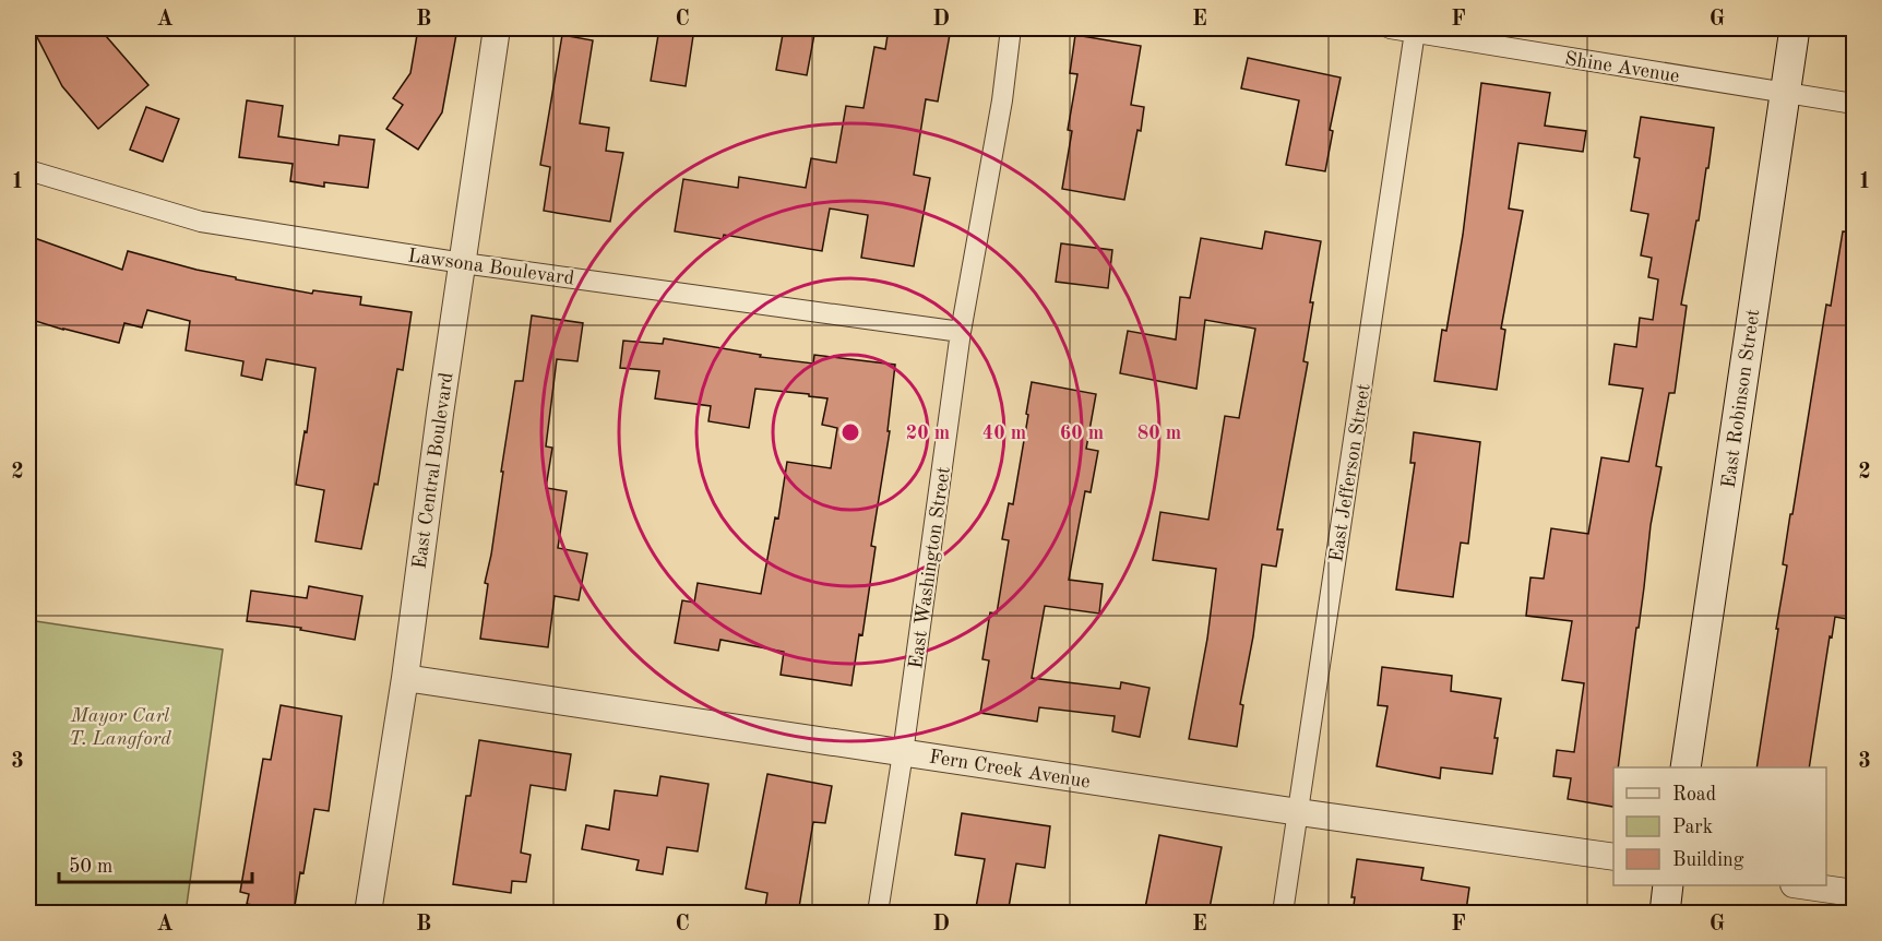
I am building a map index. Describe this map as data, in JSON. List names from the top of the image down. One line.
{"streets":{"main road":["East Robinson Street"],"street":["Shine Avenue","Lawsona Boulevard","East Central Boulevard","East Jefferson Street","East Washington Street","Fern Creek Avenue"]},"crossings":[["Shine Avenue","East Robinson Street"],["Shine Avenue","East Jefferson Street"],["Lawsona Boulevard","East Central Boulevard"],["Lawsona Boulevard","East Washington Street"],["East Central Boulevard","Fern Creek Avenue"],["East Jefferson Street","Fern Creek Avenue"],["East Washington Street","Fern Creek Avenue"]],"parks":["Mayor Carl T. Langford"],"legend":["Road","Park","Building"],"scale_bar":"50 m","grid":{"columns":["A","B","C","D","E","F","G"],"rows":["1","2","3"]},"rings":["20 m","40 m","60 m","80 m"]}
